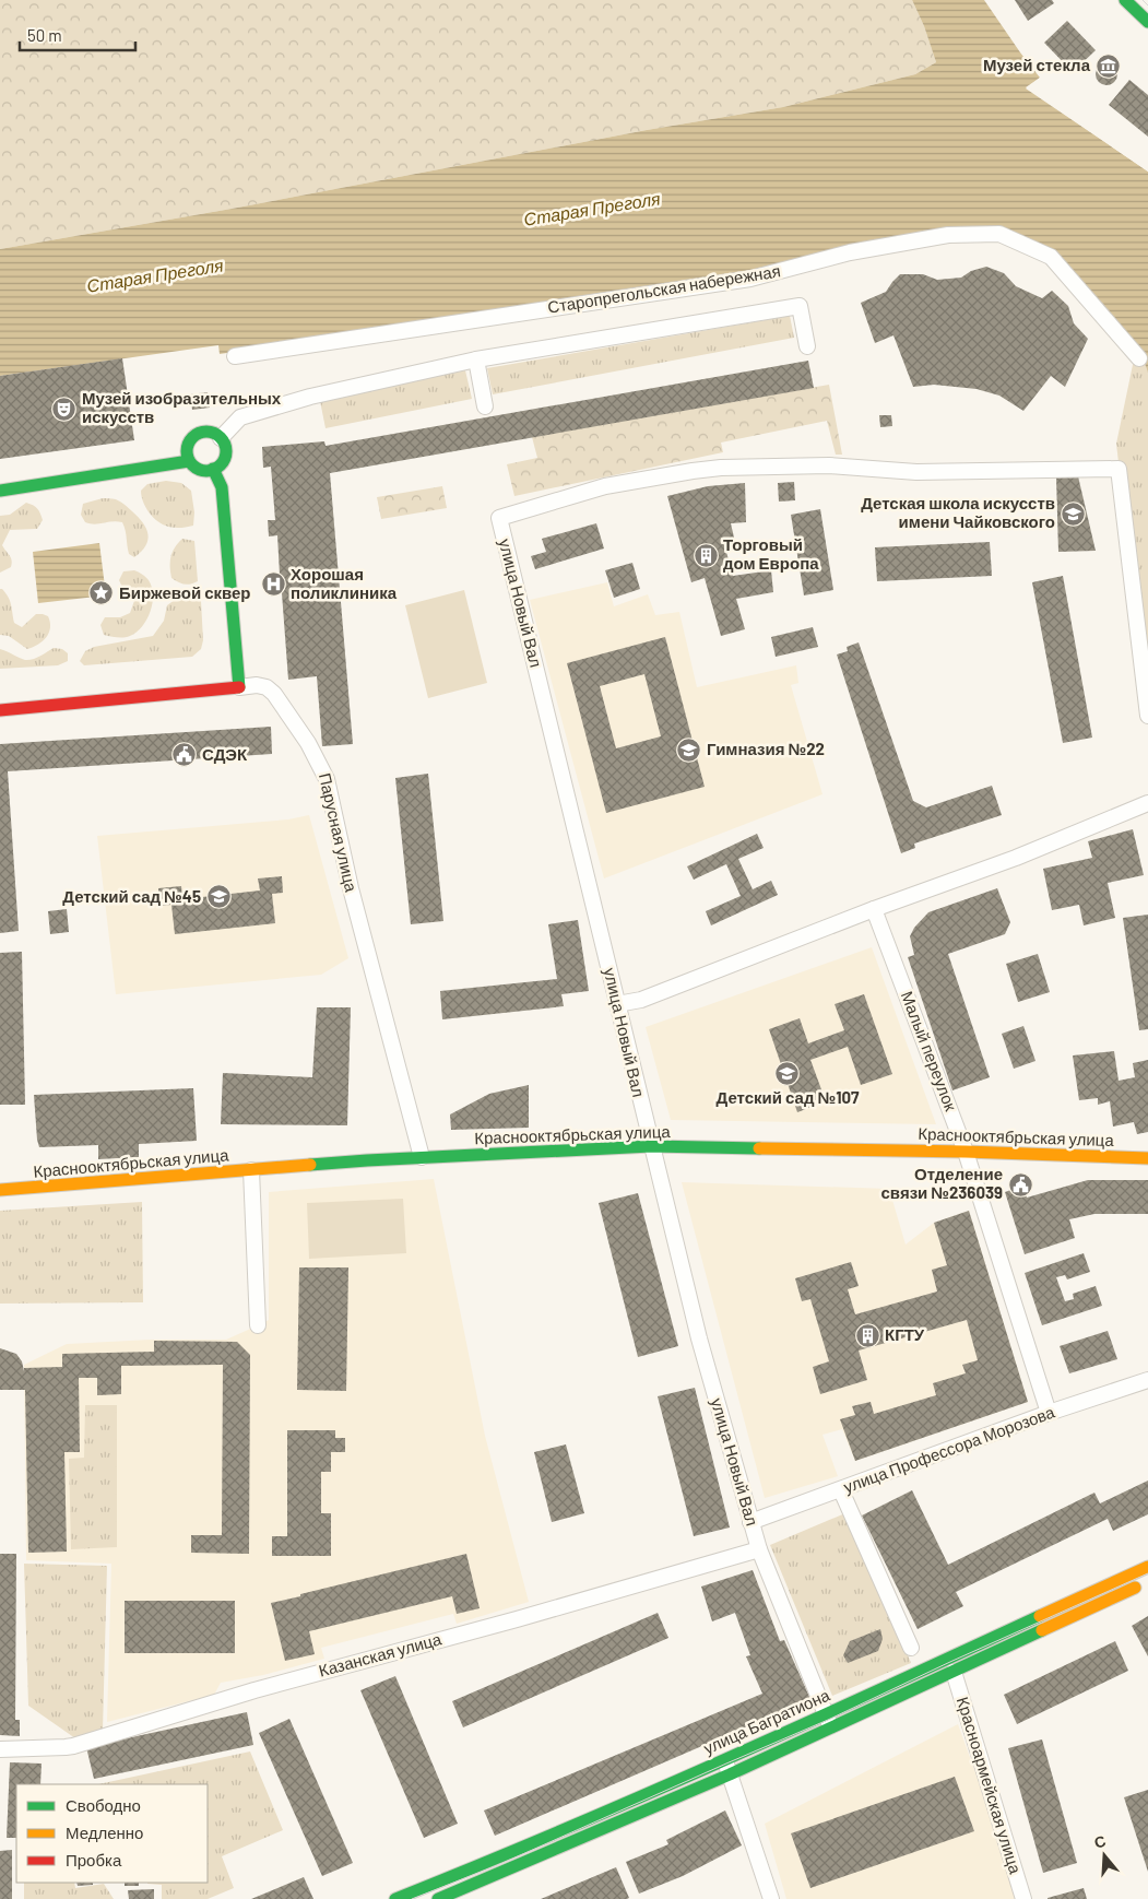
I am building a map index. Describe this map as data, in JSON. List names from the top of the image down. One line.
{"streets":{"street":["Старопрегольская набережная","улица Новый Вал","Парусная улица","Малый переулок","Краснооктябрьская улица","улица Профессора Морозова","Казанская улица","улица Багратиона","Красноармейская улица"]},"crossings":[["улица Новый Вал","Краснооктябрьская улица"],["улица Новый Вал","улица Профессора Морозова"],["улица Новый Вал","Казанская улица"],["улица Новый Вал","улица Багратиона"],["Парусная улица","Краснооктябрьская улица"],["Малый переулок","Краснооктябрьская улица"],["Малый переулок","улица Профессора Морозова"],["улица Багратиона","Красноармейская улица"]],"water":["Старая Преголя"],"places":{"museum":["Музей стекла"],"theatre":["Музей изобразительных искусств"],"school or university":["Детская школа искусств имени Чайковского","Гимназия №22","Детский сад №45","Детский сад №107"],"building":["Торговый дом Европа","КГТУ"],"hospital":["Хорошая поликлиника"],"place":["Биржевой сквер"],"public building":["СДЭК","Отделение связи №236039"]},"legend":["Свободно","Медленно","Пробка"],"scale_bar":"50 m","north":"top"}
